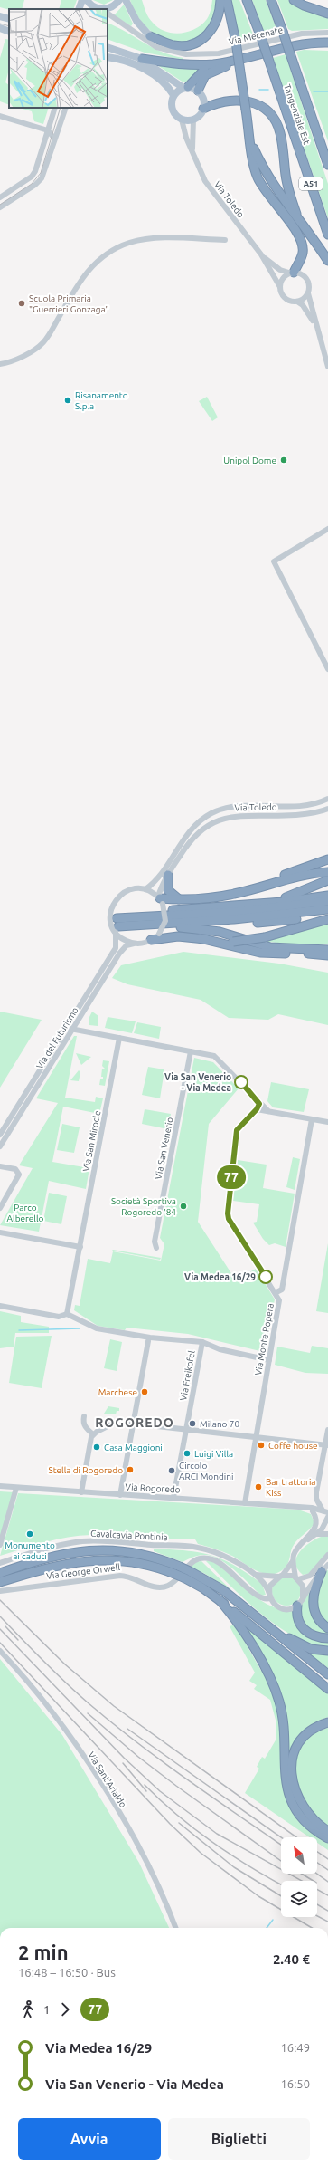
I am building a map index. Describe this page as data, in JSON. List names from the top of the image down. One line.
{"streets":{"highway":["Tangenziale Est","A51"],"main road":["Via Mecenate"],"street":["Via Toledo","Via del Futurismo","Via San Mirocle","Via San Venerio","Via Monte Popera","Via Freikofel","Via Rogoredo","Cavalcavia Pontinia","Via George Orwell","Via Sant'Arialdo"]},"crossings":[["Via Toledo","Via del Futurismo"],["Via Monte Popera","Via Rogoredo"],["Via Freikofel","Via Rogoredo"],["Cavalcavia Pontinia","Via George Orwell"]],"districts":["ROGOREDO"],"parks":["Parco Alberello"],"places":["Scuola Primaria \"Guerrieri Gonzaga\"","Risanamento S.p.a","Unipol Dome","Via San Venerio - Via Medea","Società Sportiva Rogoredo '84","Via Medea 16/29","Marchese","Milano 70","Coffe house","Casa Maggioni","Luigi Villa","Stella di Rogoredo","Circolo ARCI Mondini","Bar trattoria Kiss","Monumento ai caduti"],"lines":["bus line 77"],"north":"top left","page":{"on_map":"77","heading":["2 min","16:48 – 16:50 · Bus","2.40 €"],"legs":["1","77"],"list":[{"name":"Via Medea 16/29","value":"16:49"},{"name":"Via San Venerio - Via Medea","value":"16:50"}],"buttons":["Avvia","Biglietti"]}}
